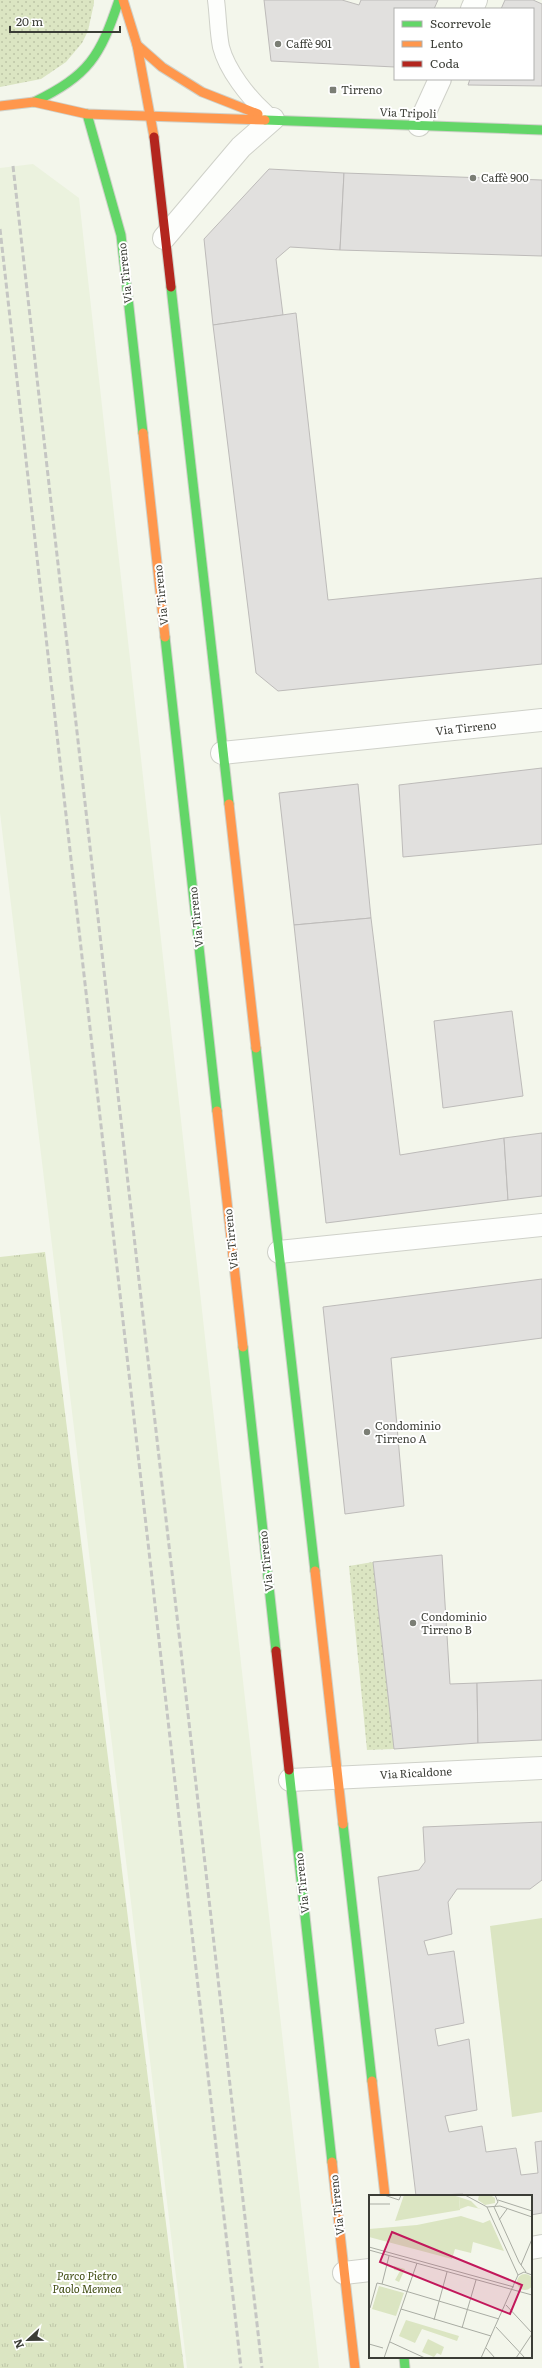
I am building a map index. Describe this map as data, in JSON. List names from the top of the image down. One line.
{"streets":{"street":["Via Tripoli","Via Tirreno","Via Ricaldone"]},"crossings":[["Via Tripoli","Via Tirreno"],["Via Tirreno","Via Ricaldone"]],"parks":["Parco Pietro Paolo Mennea"],"places":{"other":["Caffè 901","Caffè 900","Condominio Tirreno A","Condominio Tirreno B"],"transit":["Tirreno"]},"legend":["Scorrevole","Lento","Coda"],"scale_bar":"20 m","north":"left"}
